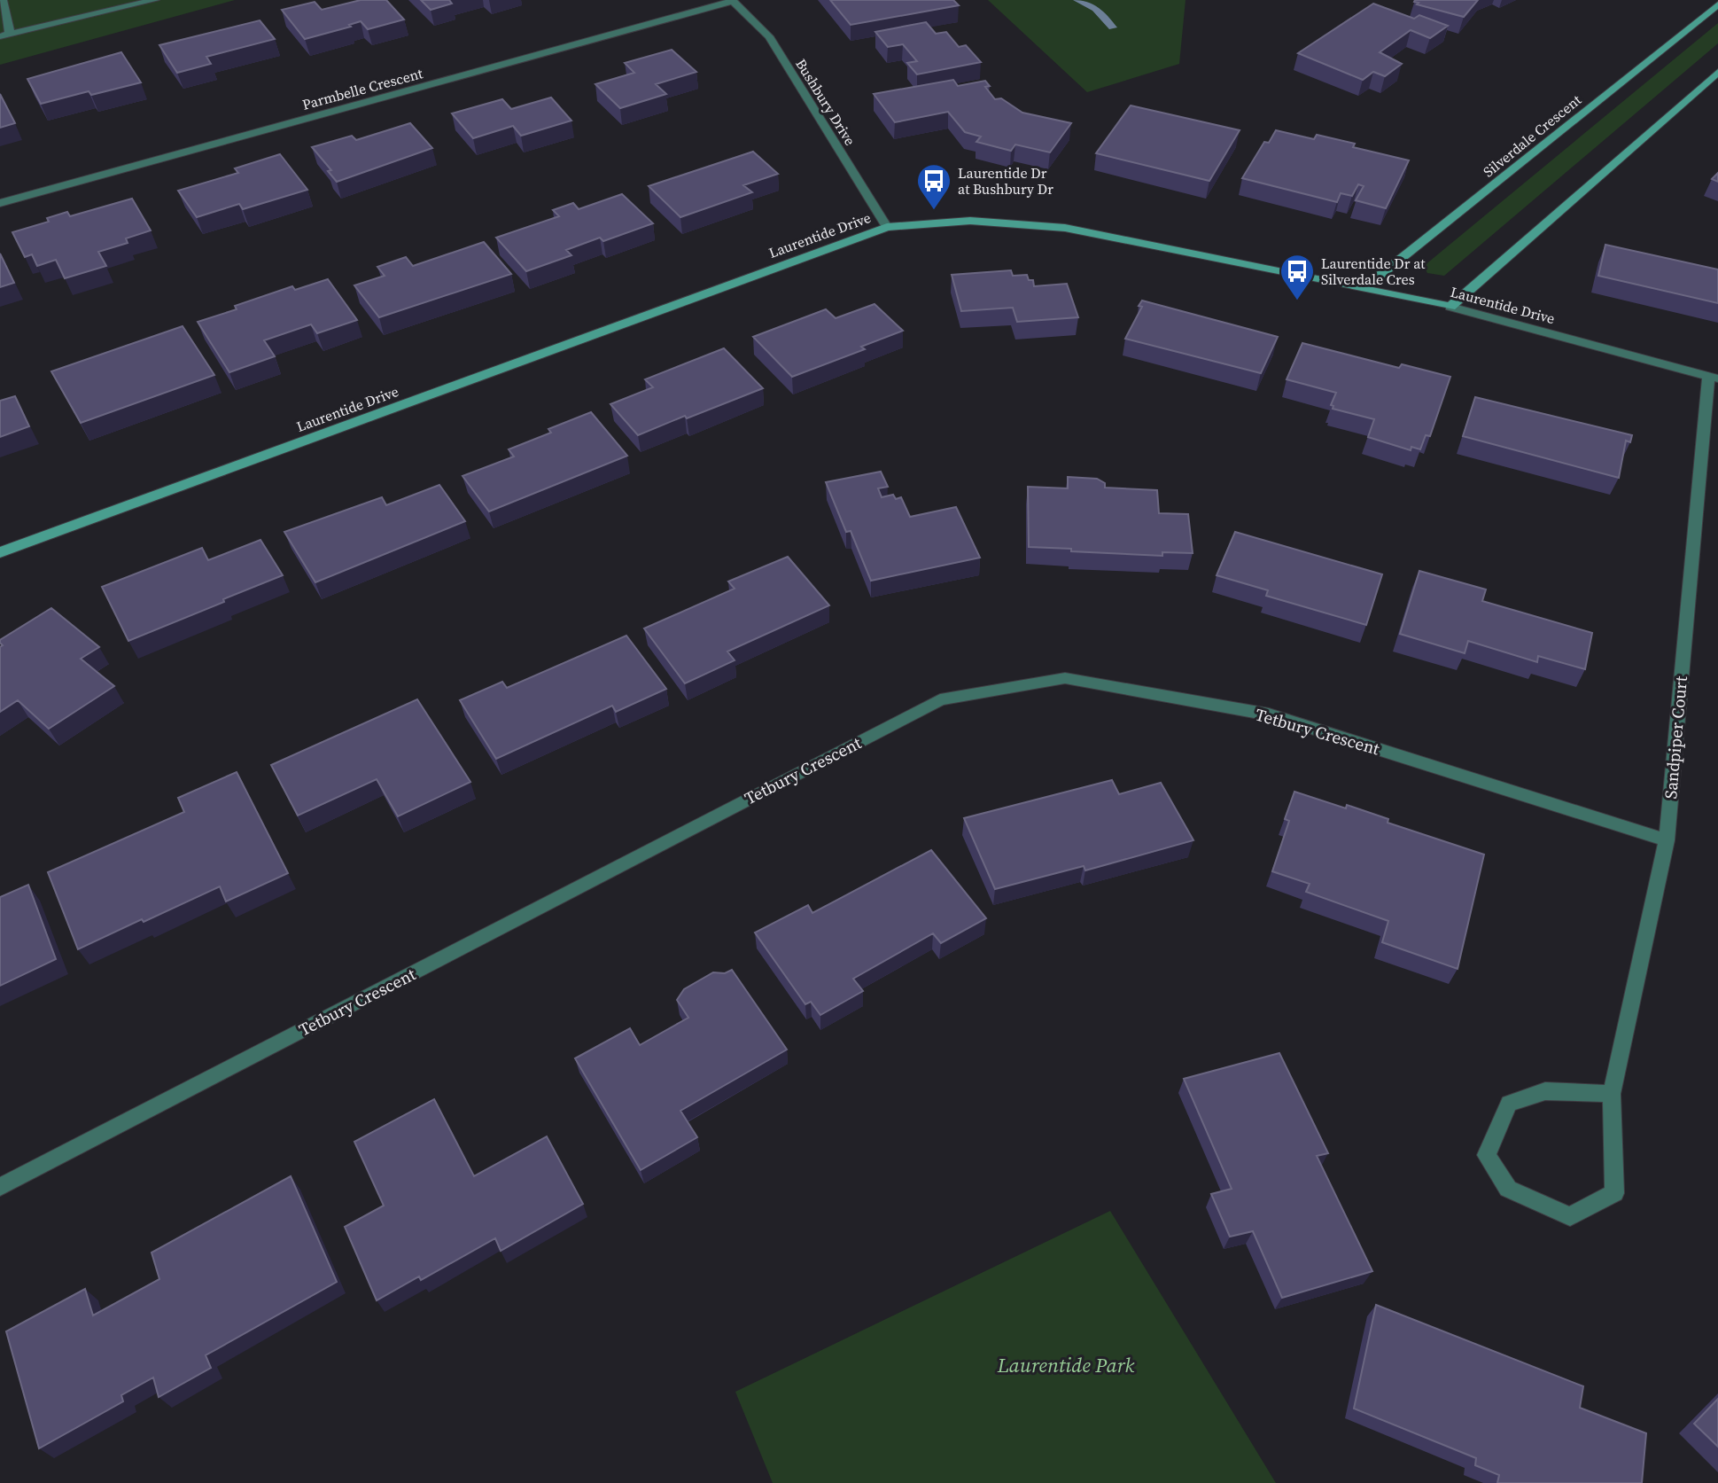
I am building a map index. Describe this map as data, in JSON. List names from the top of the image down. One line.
{"streets":{"street":["Parmbelle Crescent","Bushbury Drive","Silverdale Crescent","Laurentide Drive","Tetbury Crescent","Sandpiper Court"]},"crossings":[["Parmbelle Crescent","Bushbury Drive"],["Bushbury Drive","Laurentide Drive"],["Silverdale Crescent","Laurentide Drive"],["Laurentide Drive","Sandpiper Court"],["Tetbury Crescent","Sandpiper Court"]],"parks":["Laurentide Park"],"places":{"bus stop":["Laurentide Dr at Bushbury Dr","Laurentide Dr at Silverdale Cres"]}}
